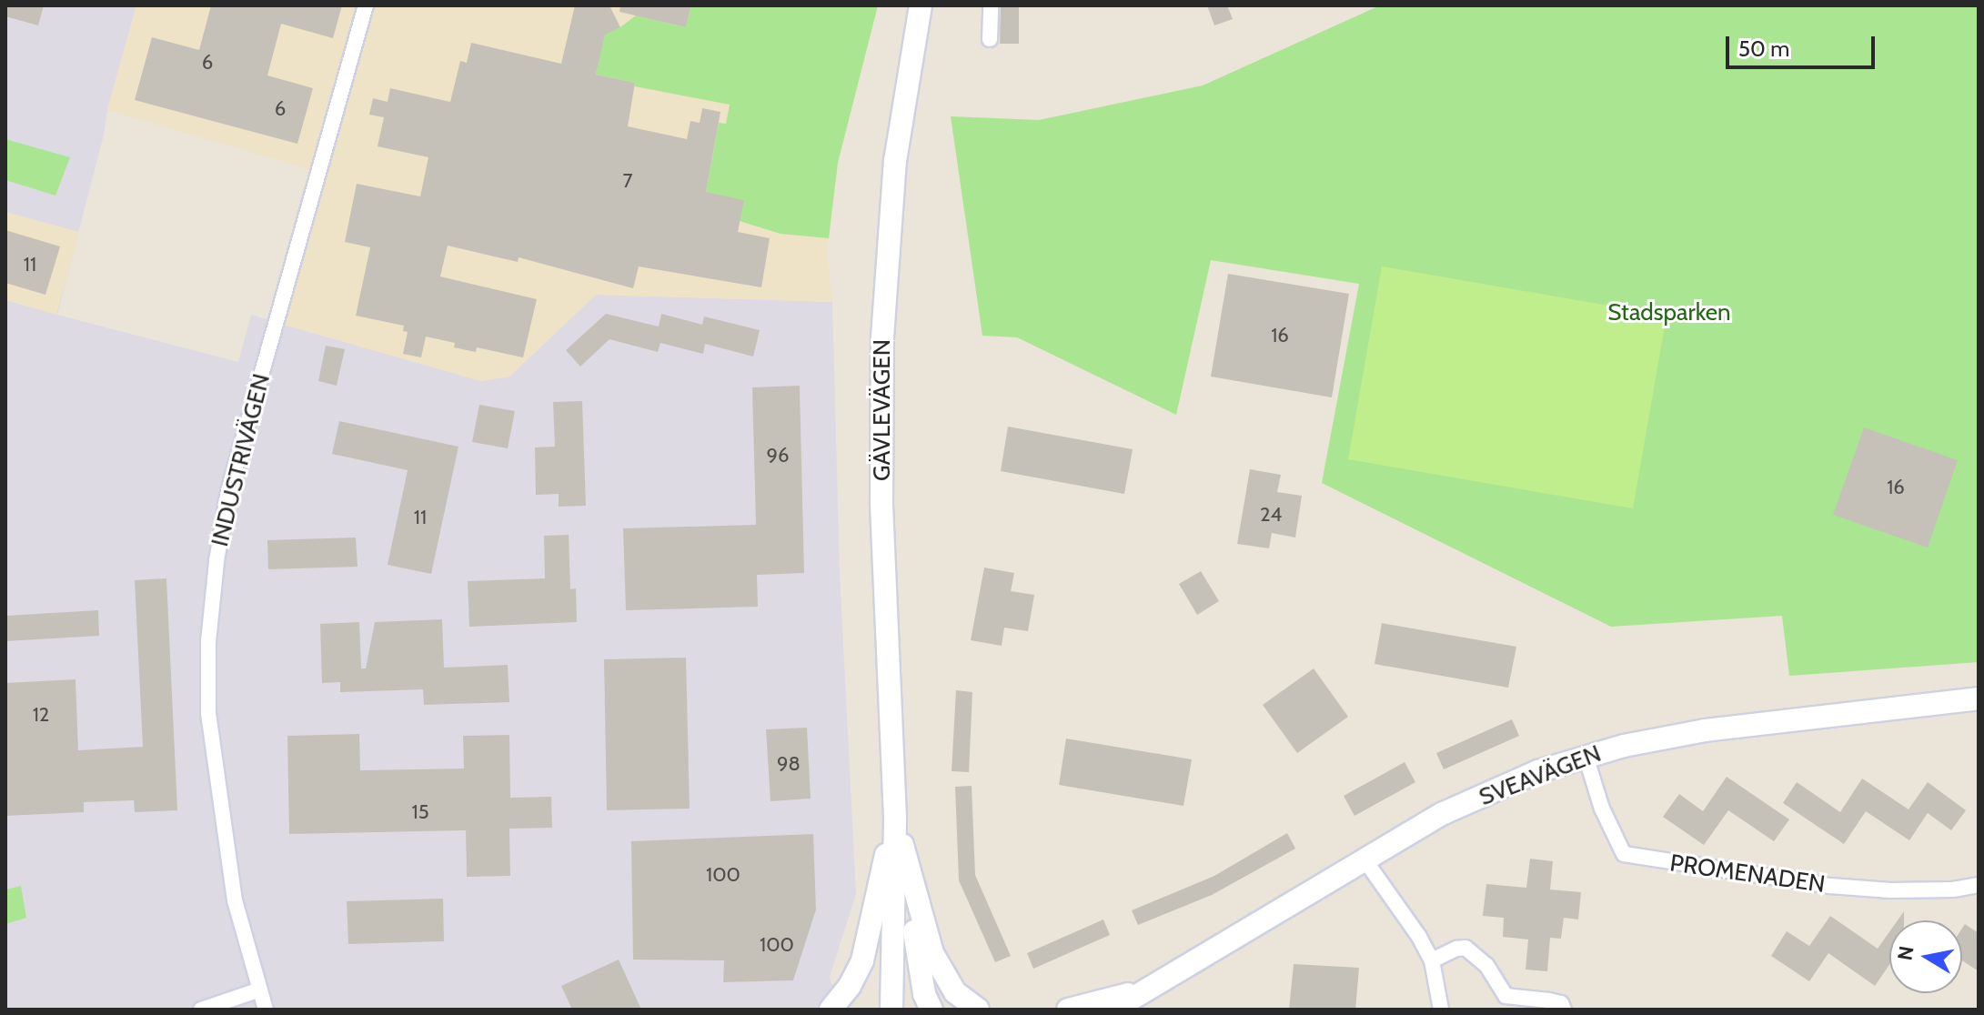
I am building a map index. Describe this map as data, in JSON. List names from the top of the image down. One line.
{"streets":{"main road":["GÄVLEVÄGEN","SVEAVÄGEN"],"street":["INDUSTRIVÄGEN","PROMENADEN"]},"crossings":[["SVEAVÄGEN","PROMENADEN"]],"parks":["Stadsparken"],"house_numbers":["6","6","7","11","16","96","16","24","11","12","98","15","100","100"],"scale_bar":"50 m","north":"left"}
